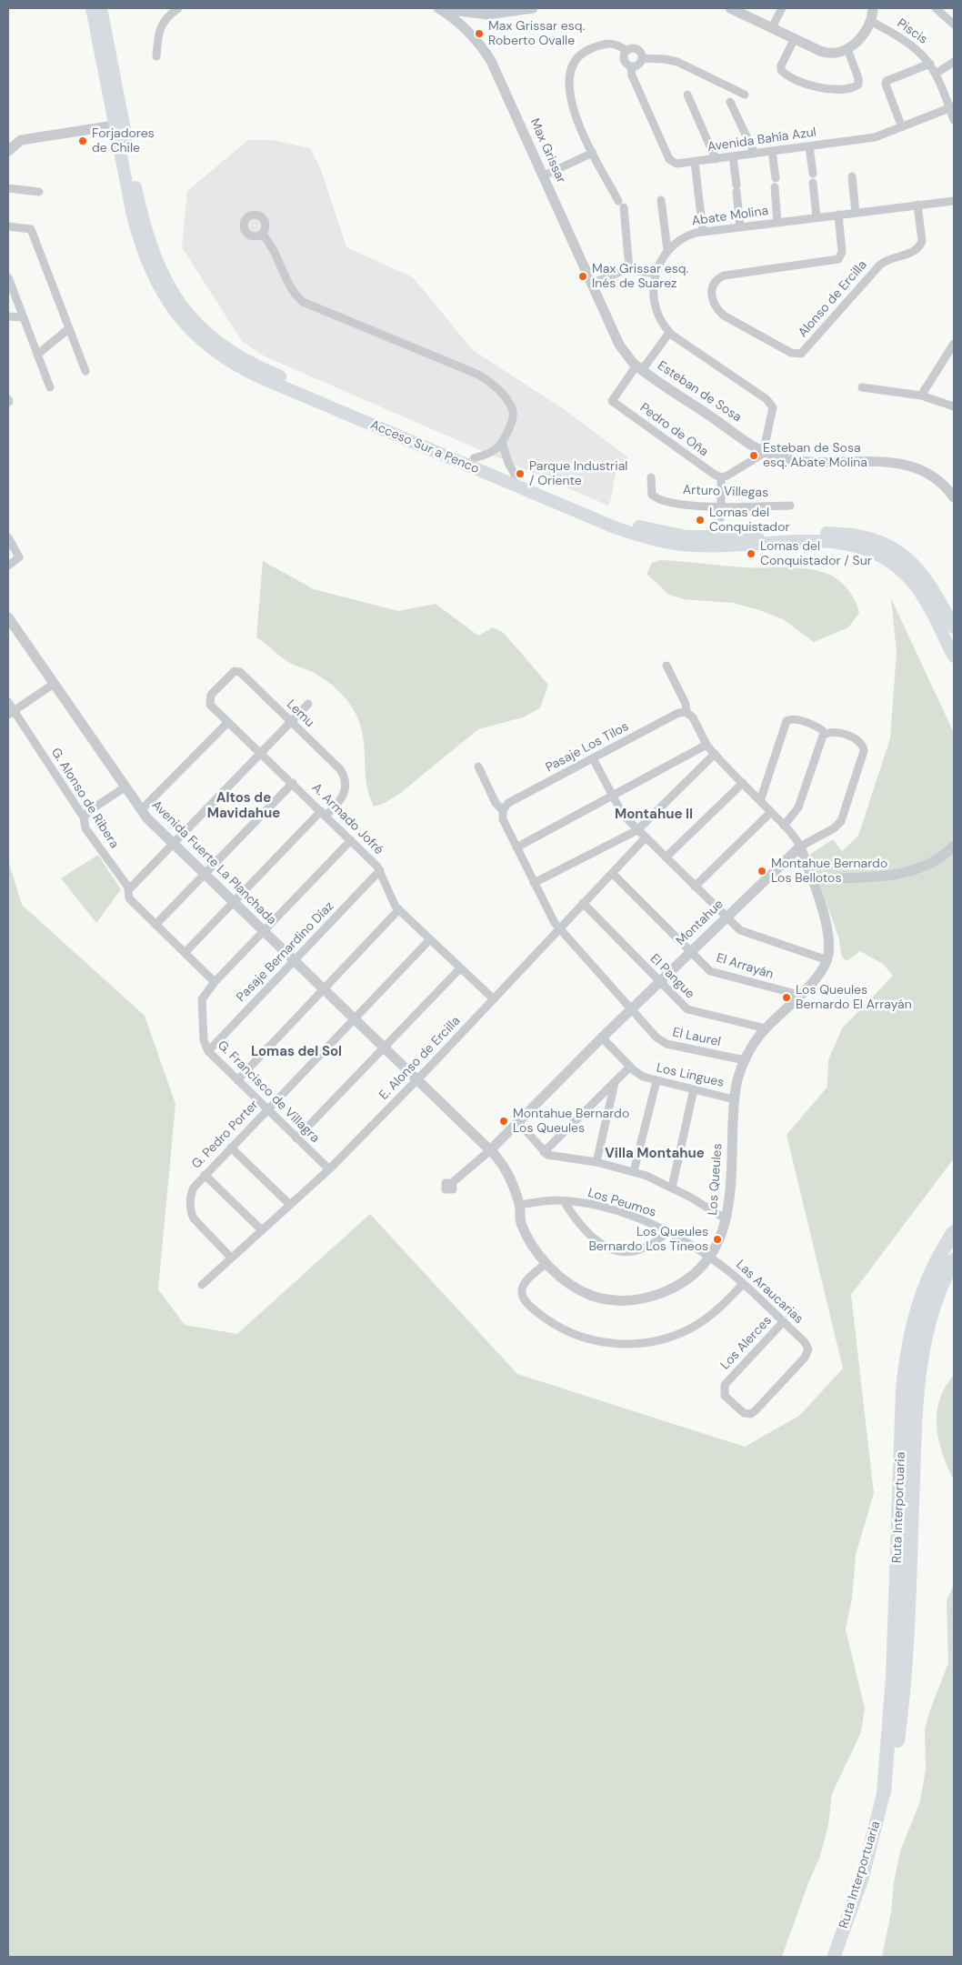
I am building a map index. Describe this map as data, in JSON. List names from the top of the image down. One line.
{"streets":{"highway":["Ruta Interportuaria"],"main road":["Acceso Sur a Penco"],"street":["Piscis","Avenida Bahía Azul","Max Grissar","Abate Molina","Alonso de Ercilla","Esteban de Sosa","Pedro de Oña","Arturo Villegas","Lemu","Pasaje Los Tilos","G. Alonso de Ribera","A. Armado Jofré","Avenida Fuerte La Planchada","Montahue","Pasaje Bernardino Díaz","El Arrayán","El Pangue","El Laurel","E. Alonso de Ercilla","Los Lingues","G. Francisco de Villagra","G. Pedro Porter","Los Queules","Los Peumos","Las Araucarias","Los Alerces"]},"crossings":[["Piscis","Avenida Bahía Azul"],["Max Grissar","Esteban de Sosa"],["Abate Molina","Alonso de Ercilla"],["Abate Molina","Esteban de Sosa"],["Esteban de Sosa","Pedro de Oña"],["Lemu","G. Alonso de Ribera"],["Lemu","A. Armado Jofré"],["Lemu","Avenida Fuerte La Planchada"],["Pasaje Los Tilos","El Laurel"],["G. Alonso de Ribera","G. Francisco de Villagra"],["A. Armado Jofré","Pasaje Bernardino Díaz"],["A. Armado Jofré","E. Alonso de Ercilla"],["A. Armado Jofré","G. Francisco de Villagra"],["A. Armado Jofré","G. Pedro Porter"],["Avenida Fuerte La Planchada","Pasaje Bernardino Díaz"],["Avenida Fuerte La Planchada","E. Alonso de Ercilla"],["Avenida Fuerte La Planchada","G. Francisco de Villagra"],["Avenida Fuerte La Planchada","G. Pedro Porter"],["Avenida Fuerte La Planchada","Los Queules"],["Montahue","El Arrayán"],["Montahue","El Pangue"],["Montahue","El Laurel"],["Montahue","Los Lingues"],["Montahue","Los Queules"],["Pasaje Bernardino Díaz","G. Francisco de Villagra"],["El Arrayán","E. Alonso de Ercilla"],["El Arrayán","Los Queules"],["El Pangue","E. Alonso de Ercilla"],["El Pangue","Los Queules"],["El Laurel","E. Alonso de Ercilla"],["El Laurel","Los Queules"],["E. Alonso de Ercilla","G. Francisco de Villagra"],["E. Alonso de Ercilla","G. Pedro Porter"],["E. Alonso de Ercilla","Los Queules"],["Los Lingues","Los Queules"],["G. Francisco de Villagra","G. Pedro Porter"],["Los Queules","Los Peumos"],["Los Queules","Las Araucarias"],["Los Peumos","Las Araucarias"],["Las Araucarias","Los Alerces"]],"districts":["Altos de Mavidahue","Montahue II","Lomas del Sol","Villa Montahue"],"places":["Max Grissar esq. Roberto Ovalle","Forjadores de Chile","Max Grissar esq. Inés de Suarez","Esteban de Sosa esq. Abate Molina","Parque Industrial / Oriente","Lomas del Conquistador","Lomas del Conquistador / Sur","Montahue Bernardo Los Bellotos","Los Queules Bernardo El Arrayán","Montahue Bernardo Los Queules","Los Queules Bernardo Los Tineos"]}
